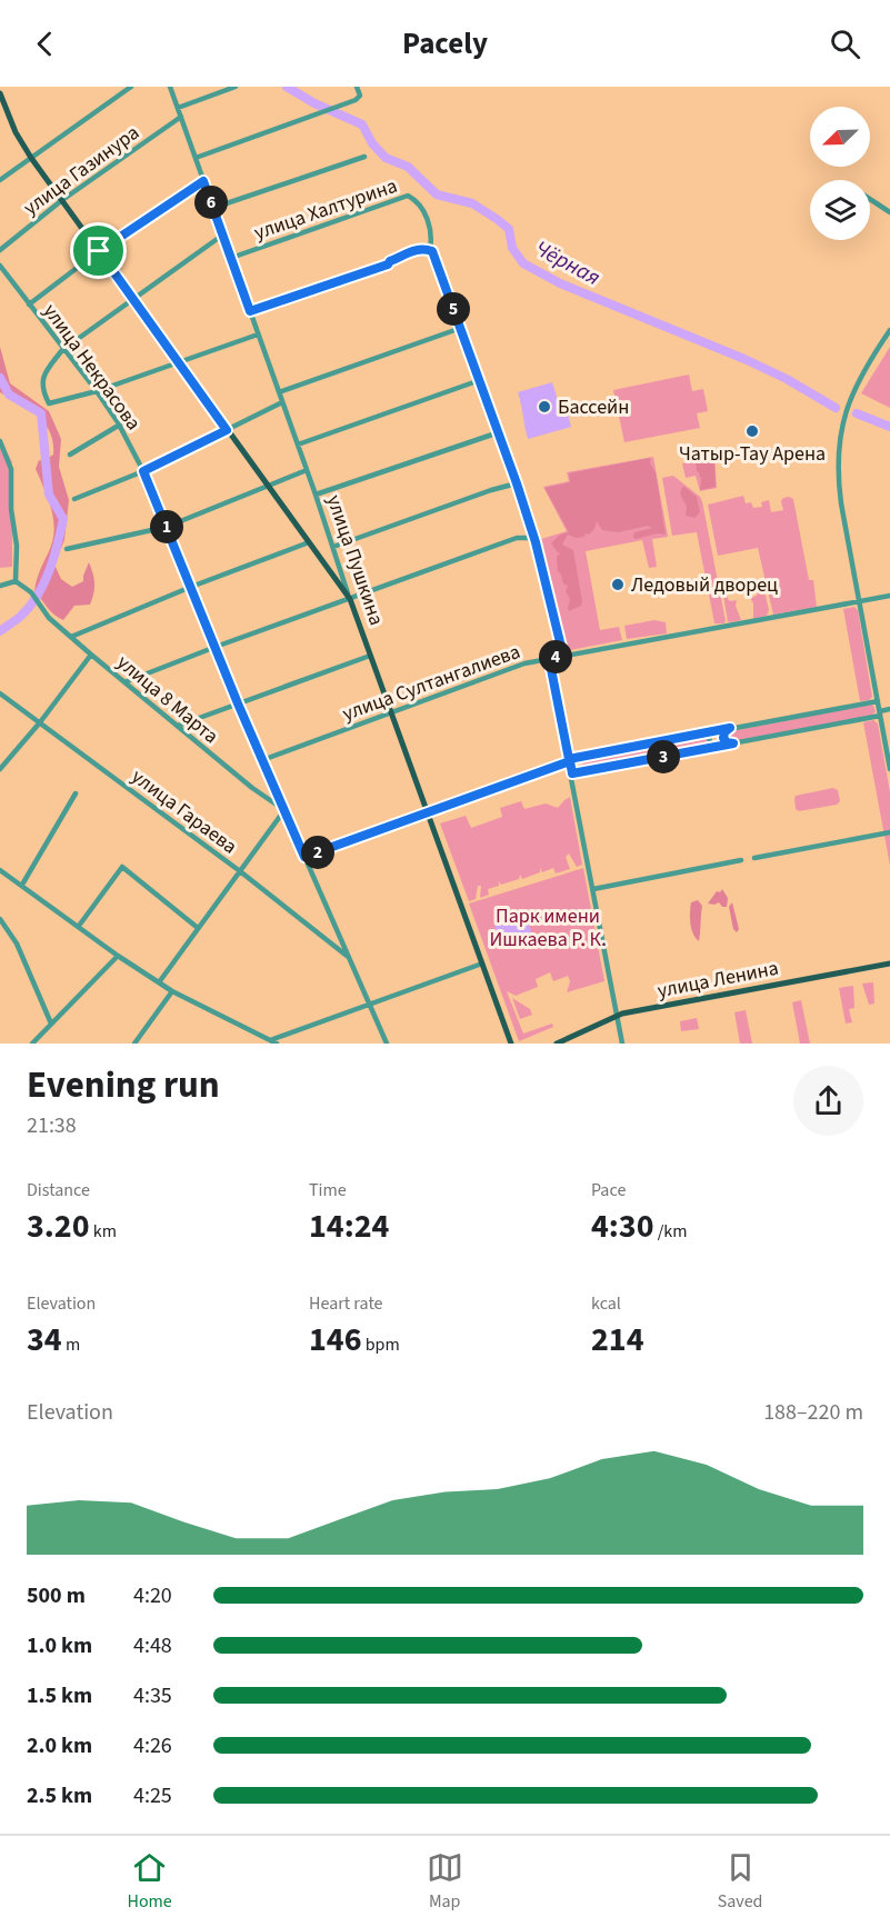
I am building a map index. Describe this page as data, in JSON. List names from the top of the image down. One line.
{"streets":{"main road":["улица Пушкина","улица Ленина"],"street":["улица Газинура","улица Халтурина","улица Некрасова","улица Султангалиева","улица 8 Марта","улица Гараева"]},"crossings":[["улица Газинура","улица Пушкина"],["улица Халтурина","улица Пушкина"],["улица Некрасова","улица Султангалиева"],["улица Некрасова","улица 8 Марта"],["улица Некрасова","улица Гараева"],["улица Пушкина","улица Султангалиева"]],"water":["Чёрная"],"parks":["Парк имени Ишкаева Р. К."],"places":["Бассейн","Чатыр-Тау Арена","Ледовый дворец"],"north":"bottom left","page":{"header":"Pacely","pins":["6","5","1","4","3","2"],"heading":["Evening run","21:38"],"stats":[["Distance","3.20 km"],["Time","14:24"],["Pace","4:30 /km"],["Elevation","34 m"],["Heart rate","146 bpm"],["kcal","214"]],"chart":["Elevation","188–220 m"],"list":[{"name":"500 m","note":"4:20"},{"name":"1.0 km","note":"4:48"},{"name":"1.5 km","note":"4:35"},{"name":"2.0 km","note":"4:26"},{"name":"2.5 km","note":"4:25"}],"tabs":["Home","Map","Saved"]}}
